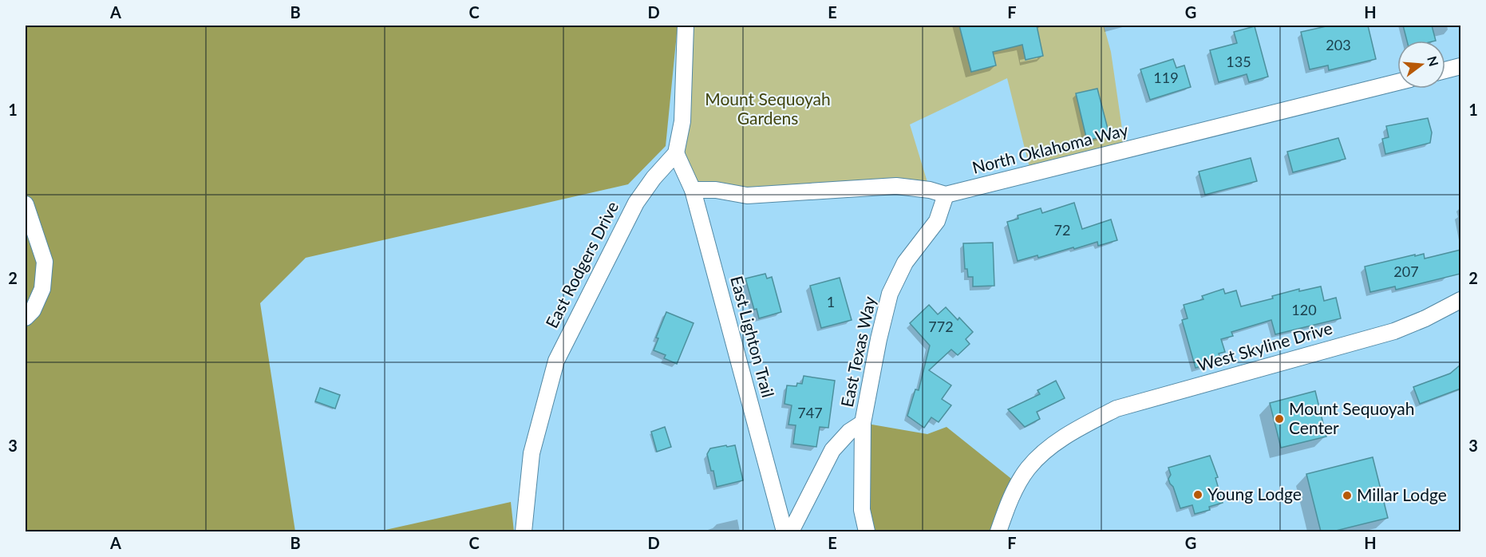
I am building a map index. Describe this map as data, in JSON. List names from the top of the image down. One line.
{"streets":{"street":["North Oklahoma Way","East Rodgers Drive","East Lighton Trail","West Skyline Drive","East Texas Way"]},"crossings":[["North Oklahoma Way","East Lighton Trail"],["North Oklahoma Way","East Texas Way"],["East Rodgers Drive","East Lighton Trail"]],"parks":["Mount Sequoyah Gardens"],"places":["Mount Sequoyah Center","Young Lodge","Millar Lodge"],"house_numbers":["203","135","119","72","207","1","120","772","747"],"north":"right","grid":{"columns":["A","B","C","D","E","F","G","H"],"rows":["1","2","3"]}}
